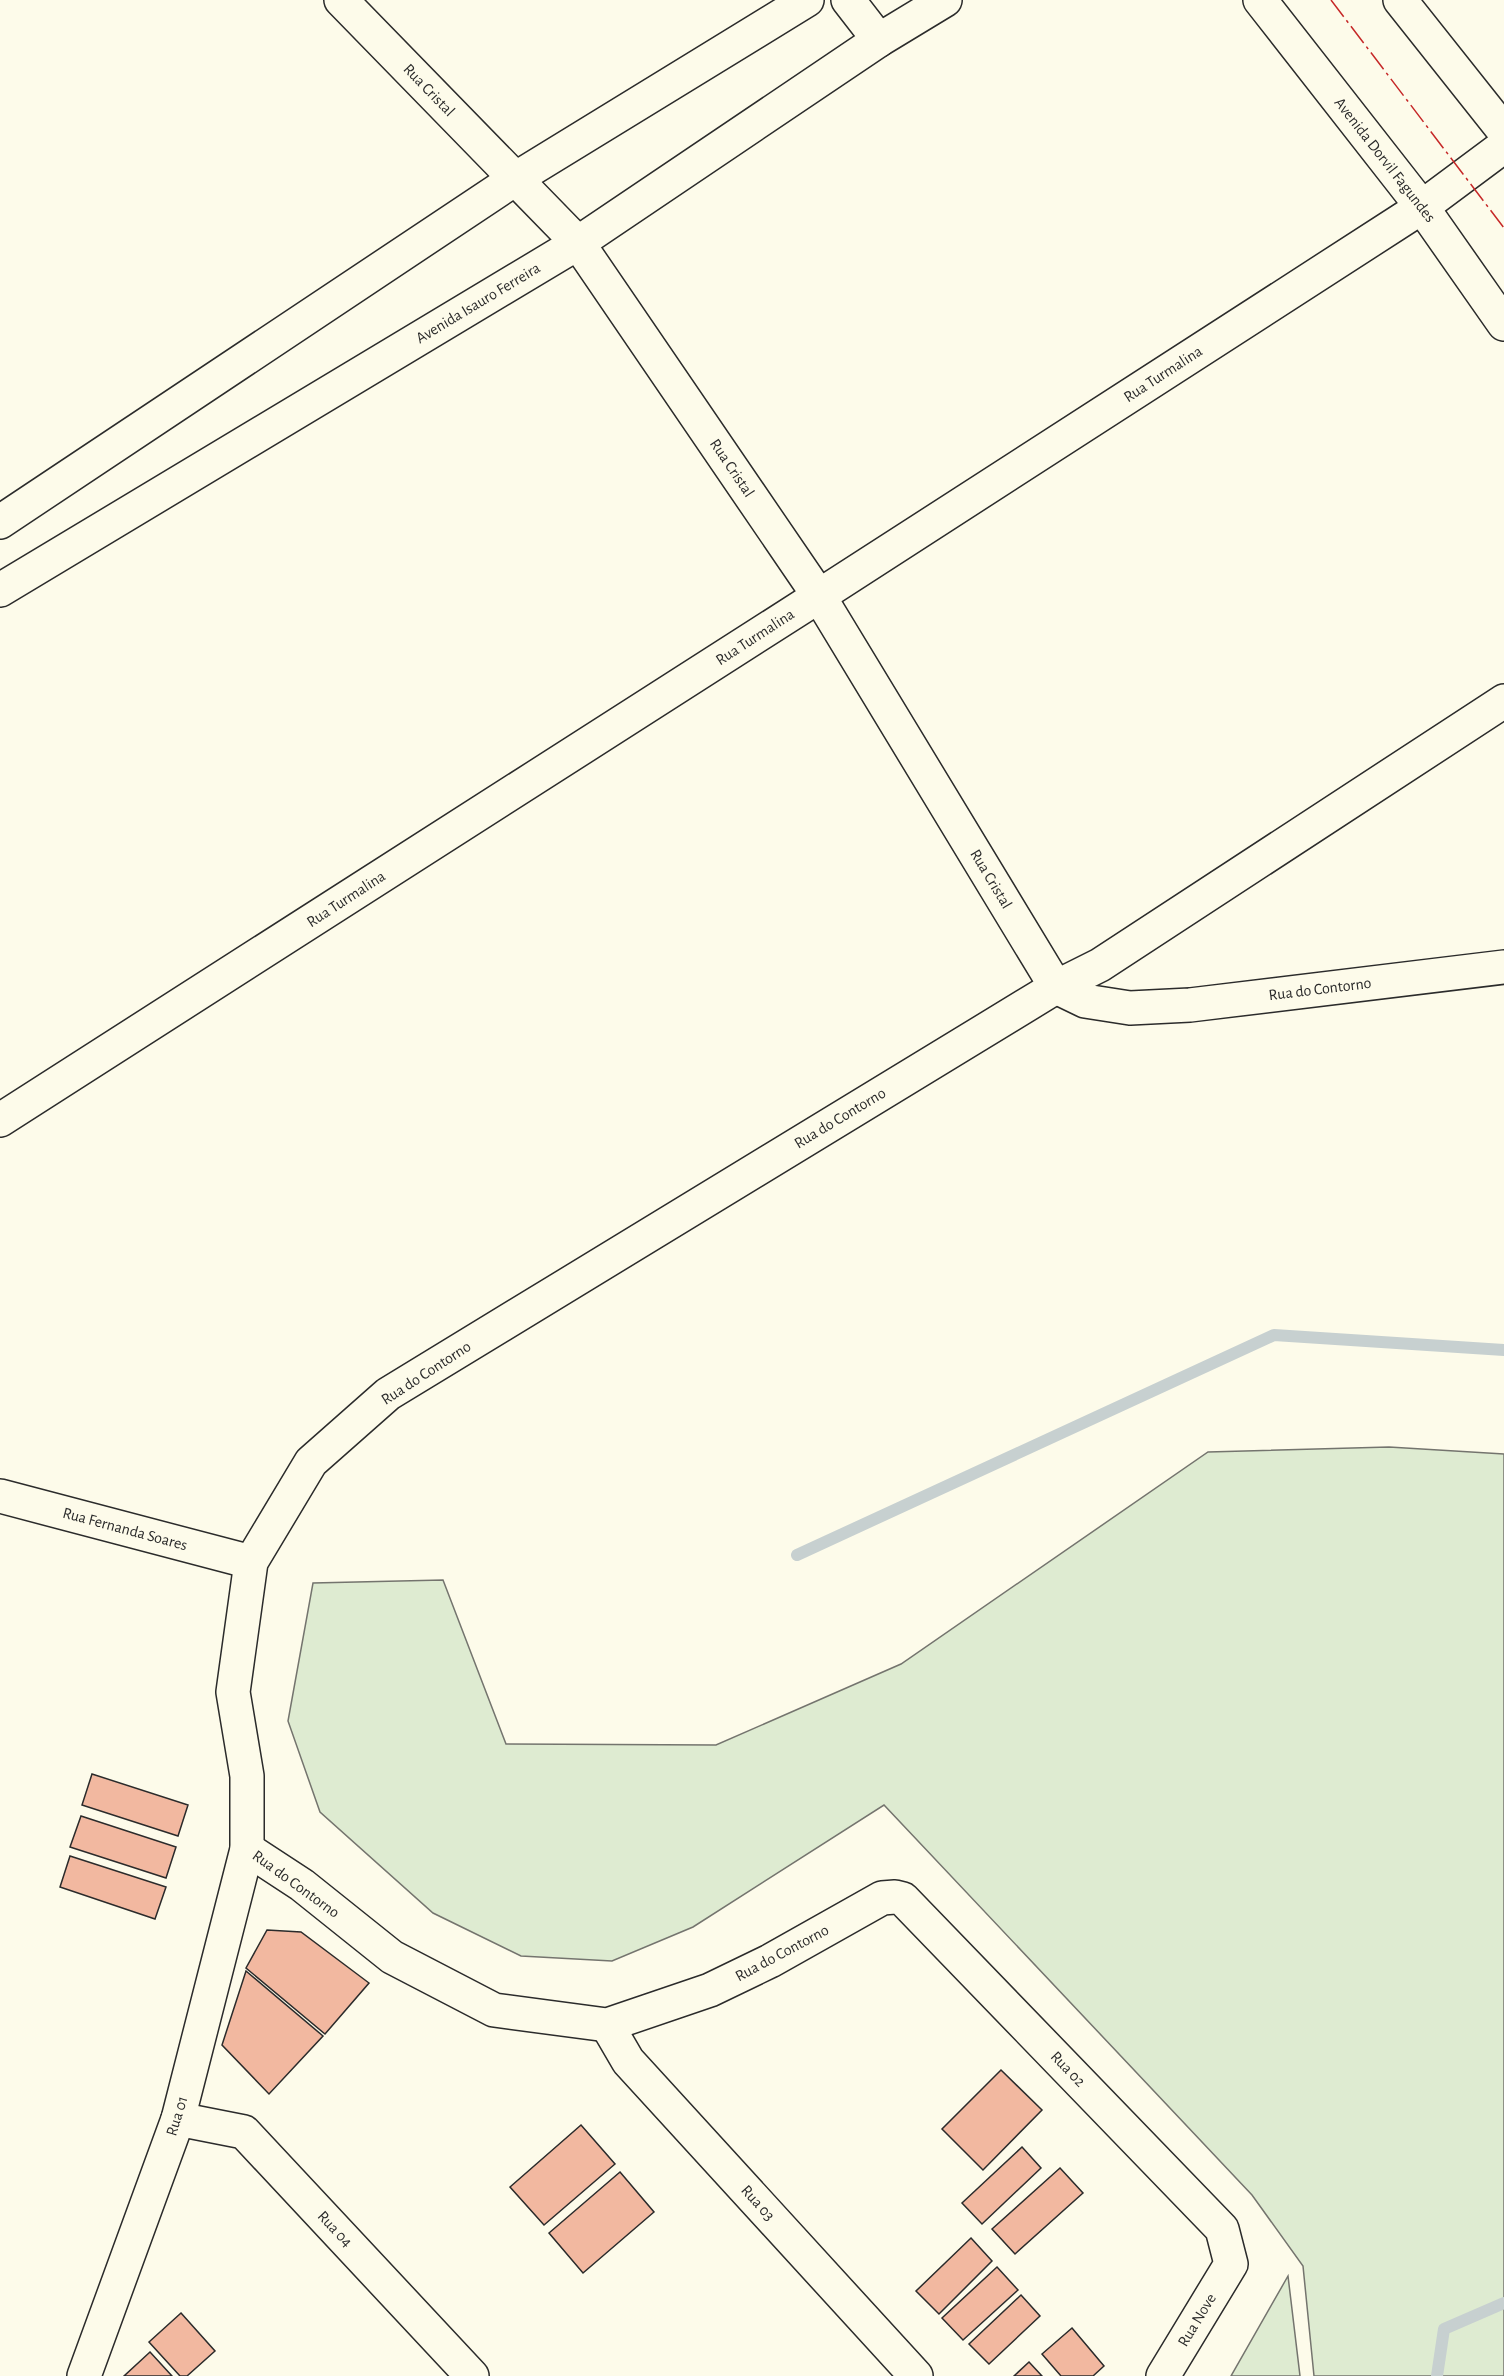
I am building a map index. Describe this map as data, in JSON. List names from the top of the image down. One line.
{"streets":{"street":["Rua Cristal","Avenida Dorvil Fagundes","Avenida Isauro Ferreira","Rua Turmalina","Rua do Contorno","Rua Fernanda Soares","Rua 02","Rua 01","Rua 03","Rua 04","Rua Nove"]},"crossings":[["Rua Cristal","Avenida Isauro Ferreira"],["Rua Cristal","Rua Turmalina"],["Rua Cristal","Rua do Contorno"],["Avenida Dorvil Fagundes","Rua Turmalina"],["Rua do Contorno","Rua Fernanda Soares"],["Rua do Contorno","Rua 02"],["Rua do Contorno","Rua 01"],["Rua do Contorno","Rua 03"],["Rua 02","Rua Nove"],["Rua 01","Rua 04"]]}
